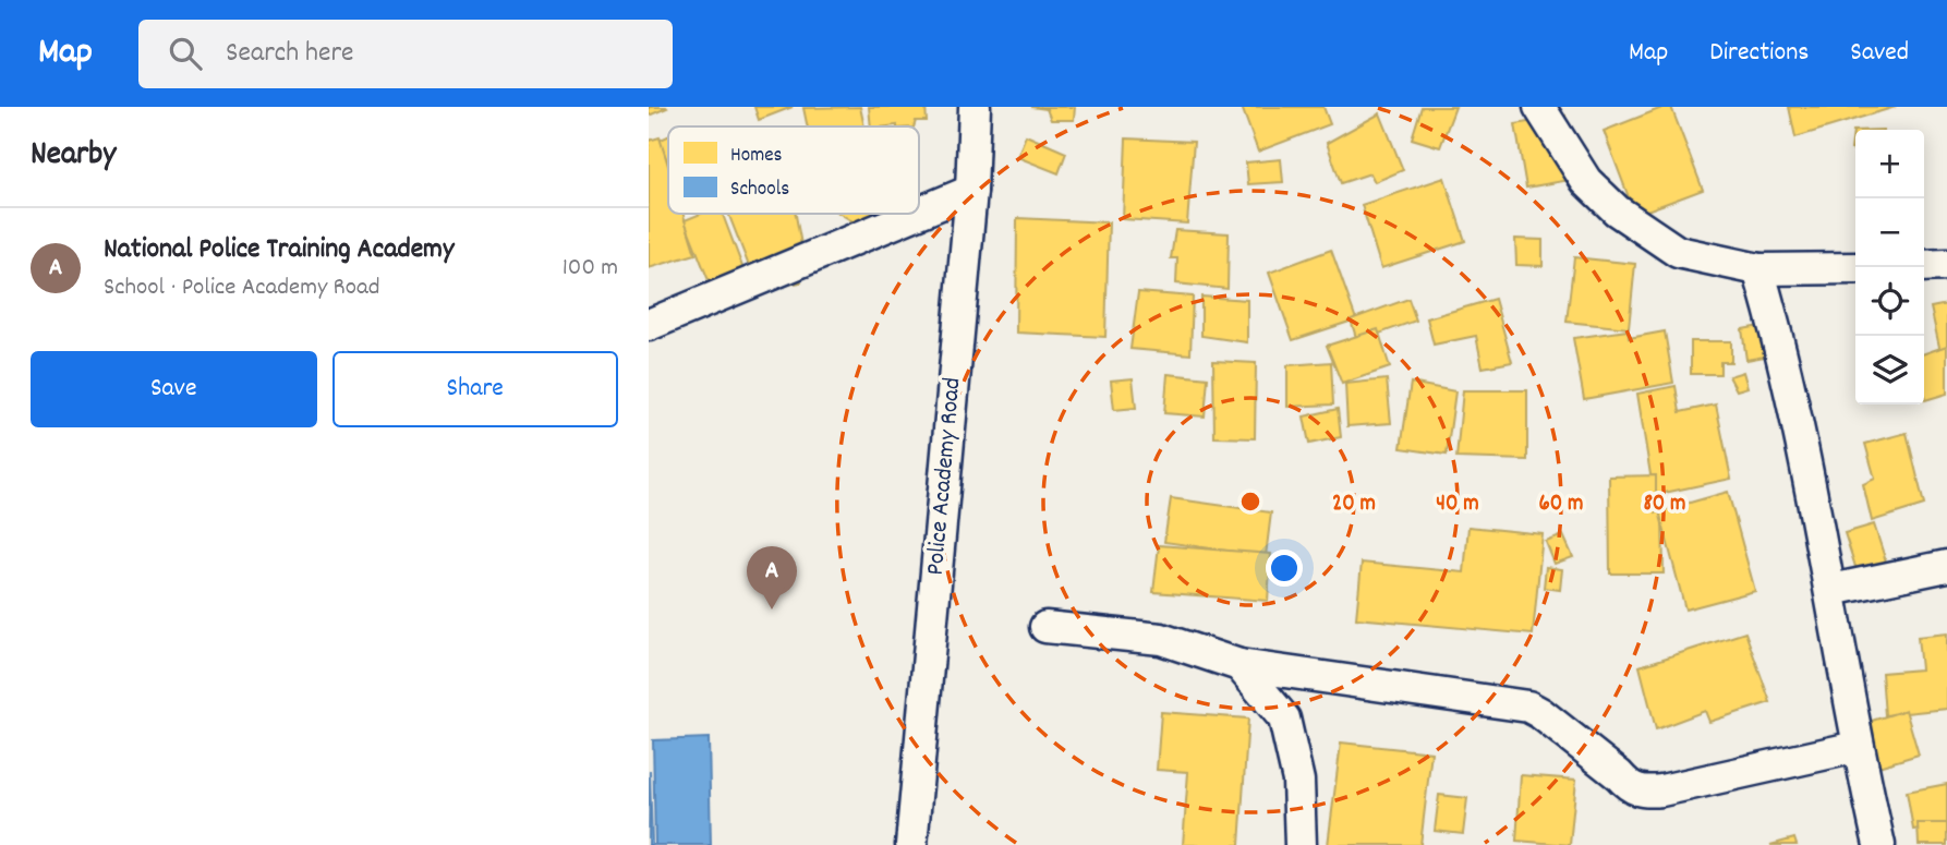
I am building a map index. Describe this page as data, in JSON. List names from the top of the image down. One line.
{"streets":{"street":["Police Academy Road"]},"legend":["Homes","Schools"],"page":{"header":"Map","search":"Search here","nav":["Map","Directions","Saved"],"heading":"Nearby","map_buttons":["+","−"],"list":[{"mark":"A","name":"National Police Training Academy","note":"School · Police Academy Road","value":"100 m"}],"buttons":["Save","Share"],"pins":"A"},"rings":["20 m","40 m","60 m","80 m"]}
